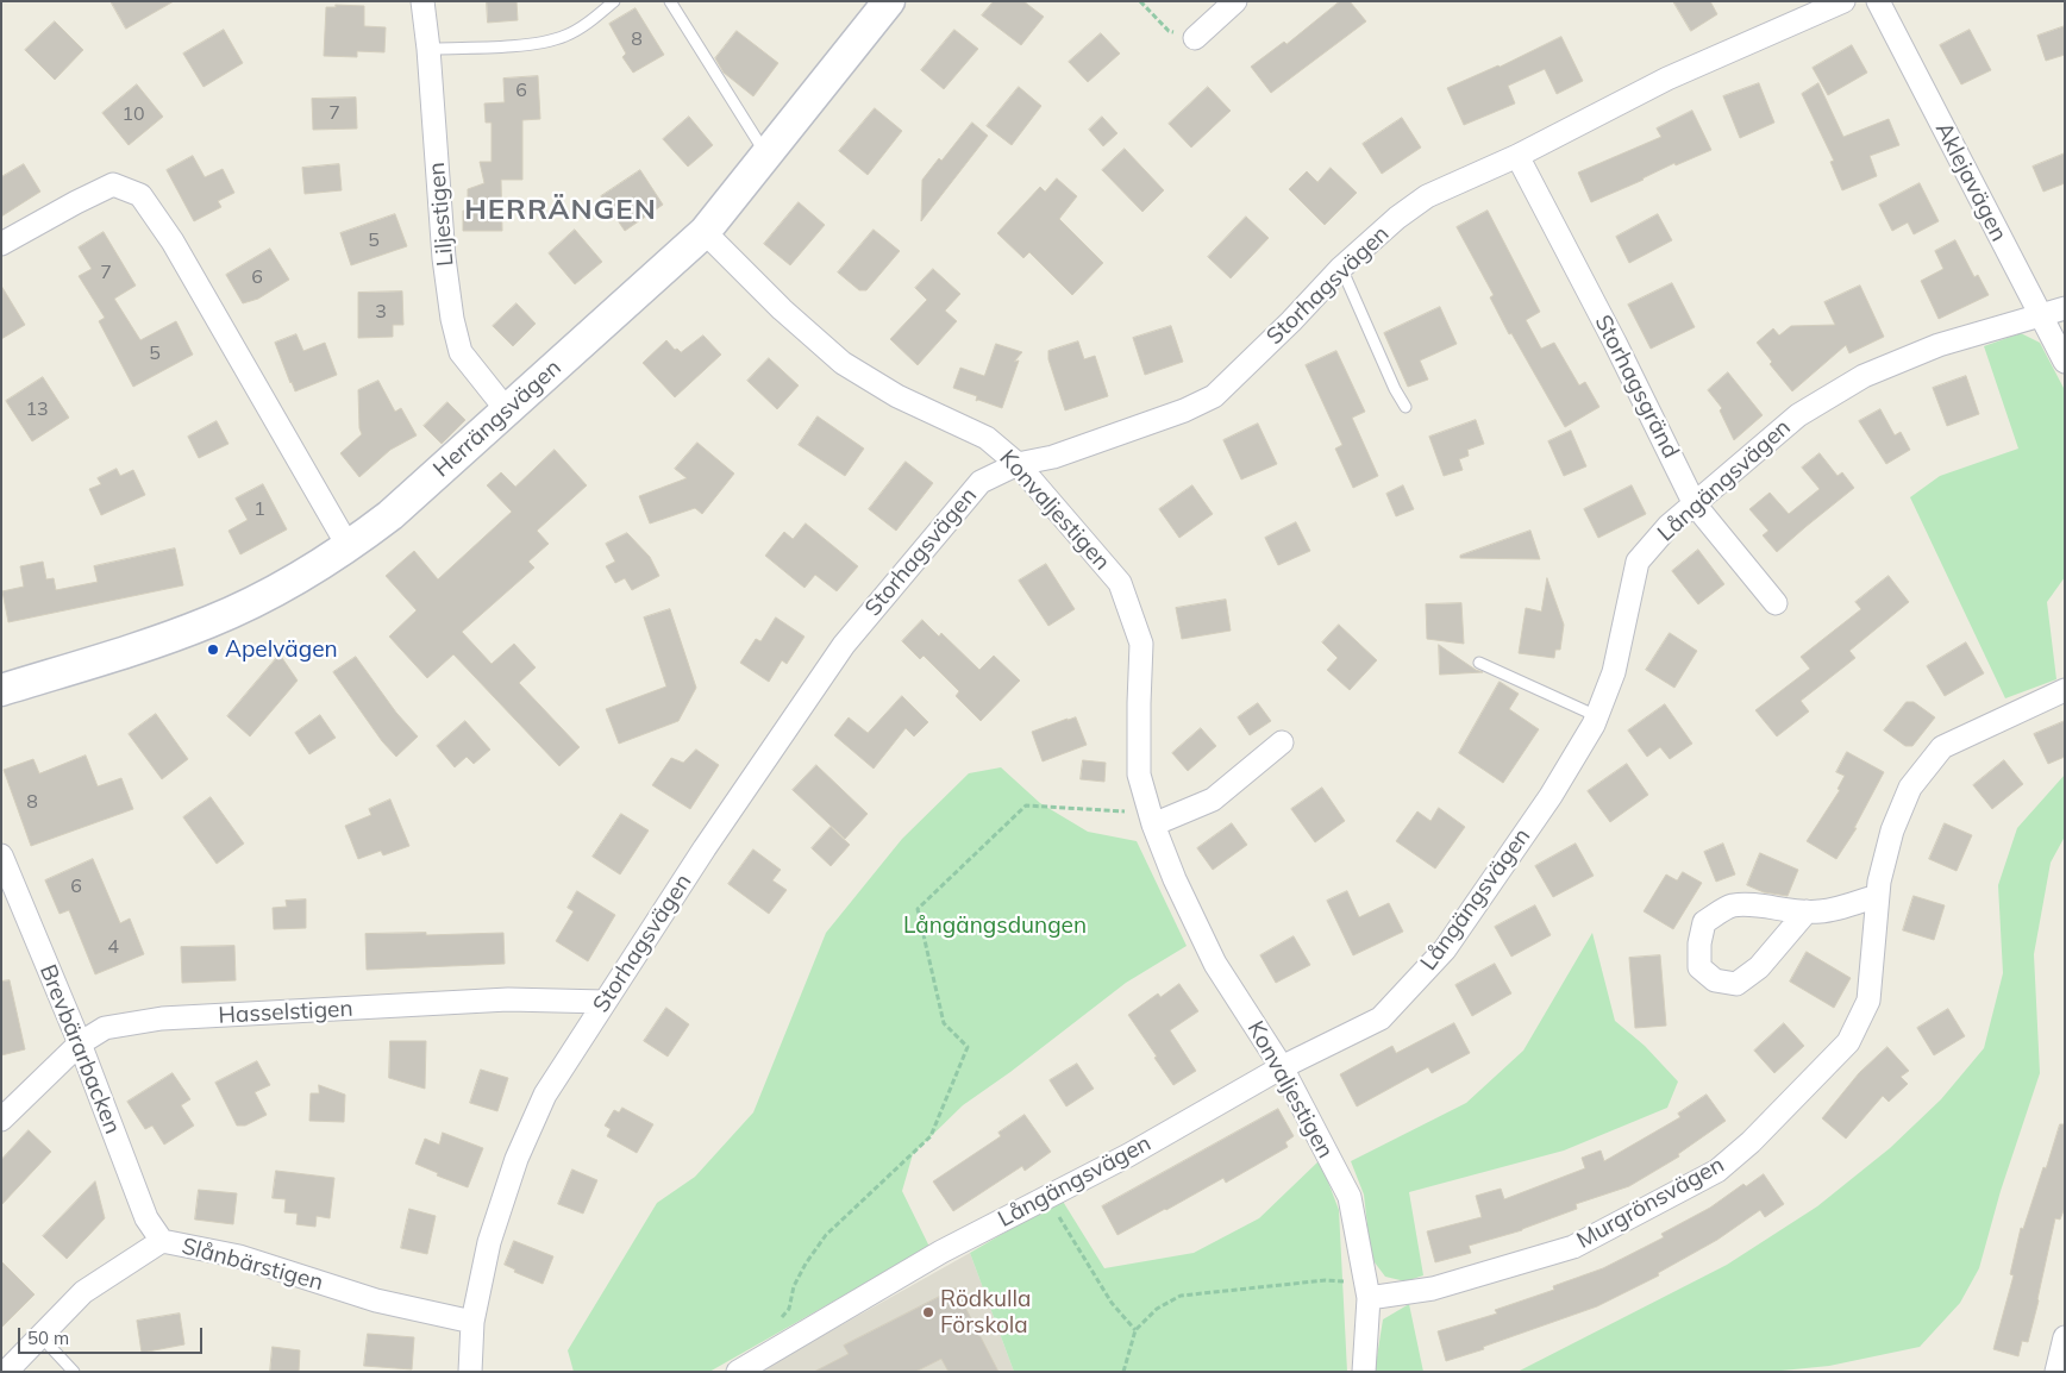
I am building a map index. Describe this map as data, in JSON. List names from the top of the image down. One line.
{"streets":{"street":["Aklejavägen","Liljestigen","Storhagsvägen","Storhagsgränd","Herrängsvägen","Långängsvägen","Konvaljestigen","Hasselstigen","Brevbärarbacken","Murgrönsvägen","Slånbärstigen"]},"crossings":[["Aklejavägen","Långängsvägen"],["Liljestigen","Herrängsvägen"],["Storhagsvägen","Storhagsgränd"],["Storhagsvägen","Konvaljestigen"],["Storhagsvägen","Hasselstigen"],["Storhagsvägen","Slånbärstigen"],["Storhagsgränd","Långängsvägen"],["Herrängsvägen","Konvaljestigen"],["Långängsvägen","Konvaljestigen"],["Konvaljestigen","Murgrönsvägen"],["Hasselstigen","Brevbärarbacken"],["Brevbärarbacken","Slånbärstigen"]],"districts":["HERRÄNGEN"],"parks":["Långängsdungen"],"places":["Apelvägen","Rödkulla Förskola"],"house_numbers":["8","6","7","10","5","7","6","3","5","13","1","8","6","4"],"scale_bar":"50 m"}
